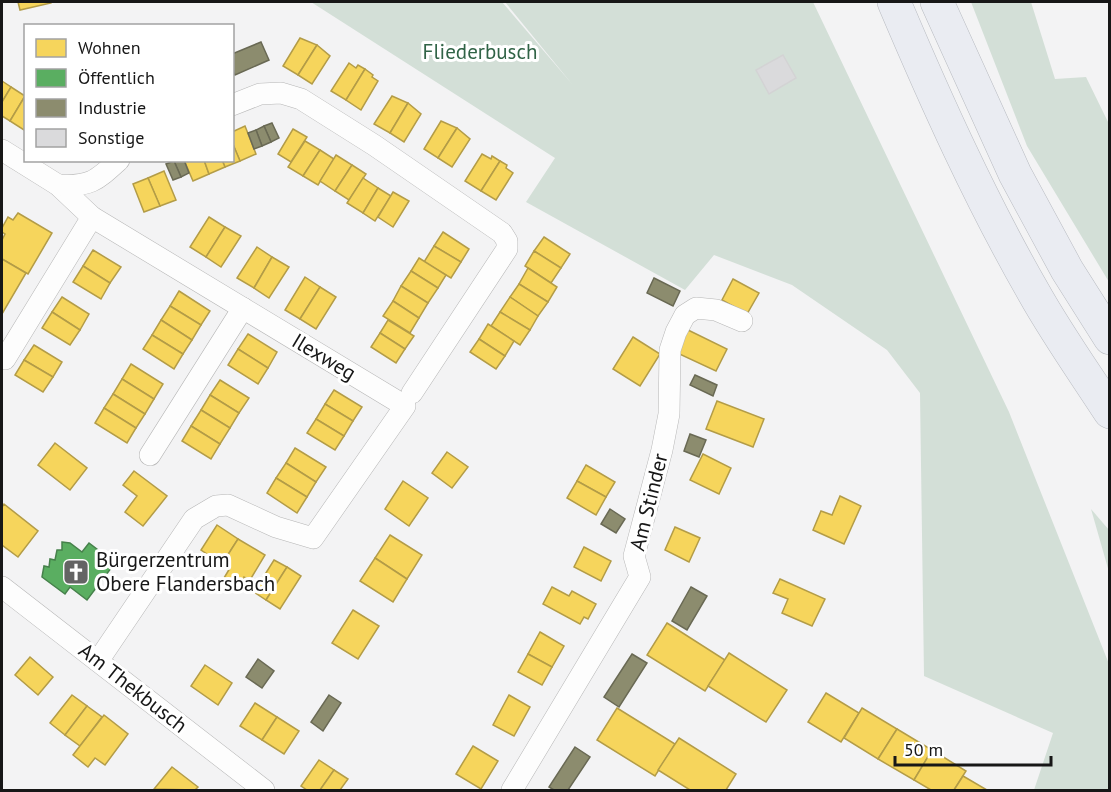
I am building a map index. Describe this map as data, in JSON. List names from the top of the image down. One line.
{"streets":{"street":["Ilexweg","Am Stinder","Am Thekbusch"]},"parks":["Fliederbusch"],"places":{"church":["Bürgerzentrum Obere Flandersbach"]},"legend":["Wohnen","Öffentlich","Industrie","Sonstige"],"scale_bar":"50 m"}
